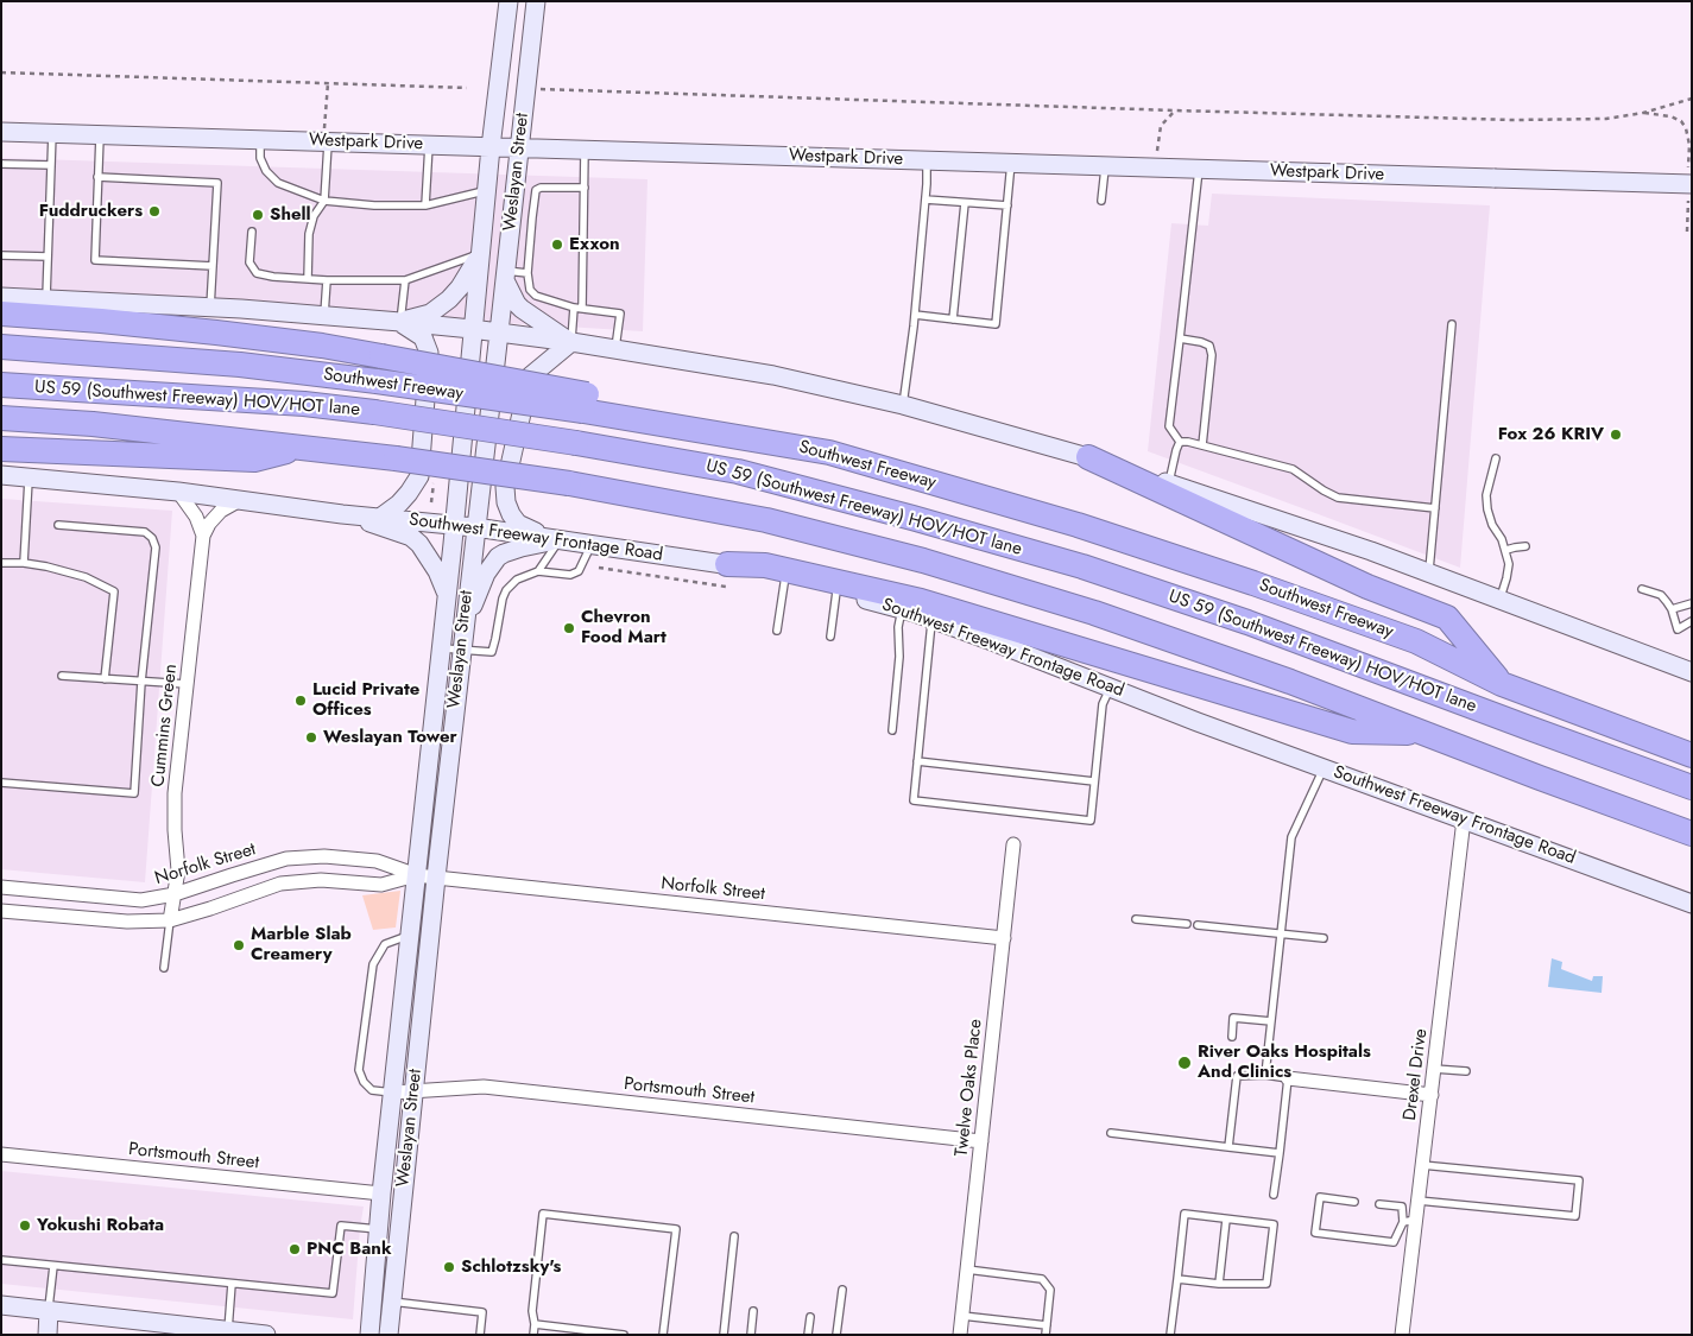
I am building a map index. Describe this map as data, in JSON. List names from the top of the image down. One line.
{"streets":{"highway":["Southwest Freeway","US 59 (Southwest Freeway) HOV/HOT lane"],"main road":["Westpark Drive","Weslayan Street","Southwest Freeway Frontage Road"],"street":["Cummins Green","Norfolk Street","Drexel Drive","Twelve Oaks Place","Portsmouth Street"]},"crossings":[["Westpark Drive","Weslayan Street"],["Weslayan Street","Southwest Freeway Frontage Road"],["Weslayan Street","Norfolk Street"],["Weslayan Street","Portsmouth Street"],["Southwest Freeway Frontage Road","Drexel Drive"],["Cummins Green","Norfolk Street"],["Norfolk Street","Twelve Oaks Place"],["Twelve Oaks Place","Portsmouth Street"]],"places":["Fuddruckers","Shell","Exxon","Fox 26 KRIV","Chevron Food Mart","Lucid Private Offices","Weslayan Tower","Marble Slab Creamery","River Oaks Hospitals And Clinics","Yokushi Robata","PNC Bank","Schlotzsky's"]}
